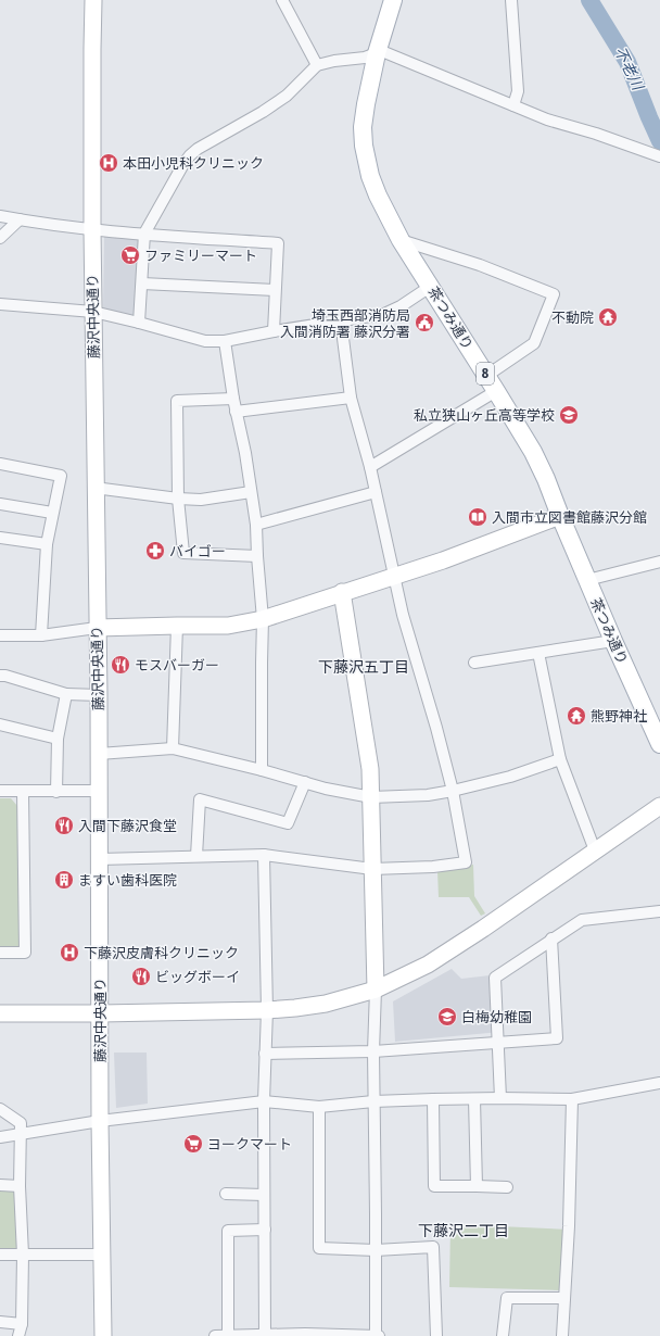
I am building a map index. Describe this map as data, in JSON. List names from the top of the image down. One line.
{"streets":{"main road":["茶つみ通り","8"],"street":["藤沢中央通り"]},"districts":["下藤沢五丁目","下藤沢二丁目"],"water":["不老川"],"places":{"hospital":["本田小児科クリニック","下藤沢皮膚科クリニック"],"supermarket":["ファミリーマート","ヨークマート"],"temple":["不動院","熊野神社"],"public building":["埼玉西部消防局 入間消防署 藤沢分署"],"school or university":["私立狭山ヶ丘高等学校","白梅幼稚園"],"library":["入間市立図書館藤沢分館"],"pharmacy":["バイゴー"],"restaurant":["モスバーガー","入間下藤沢食堂","ビッグボーイ"],"building":["ますい歯科医院"]}}
